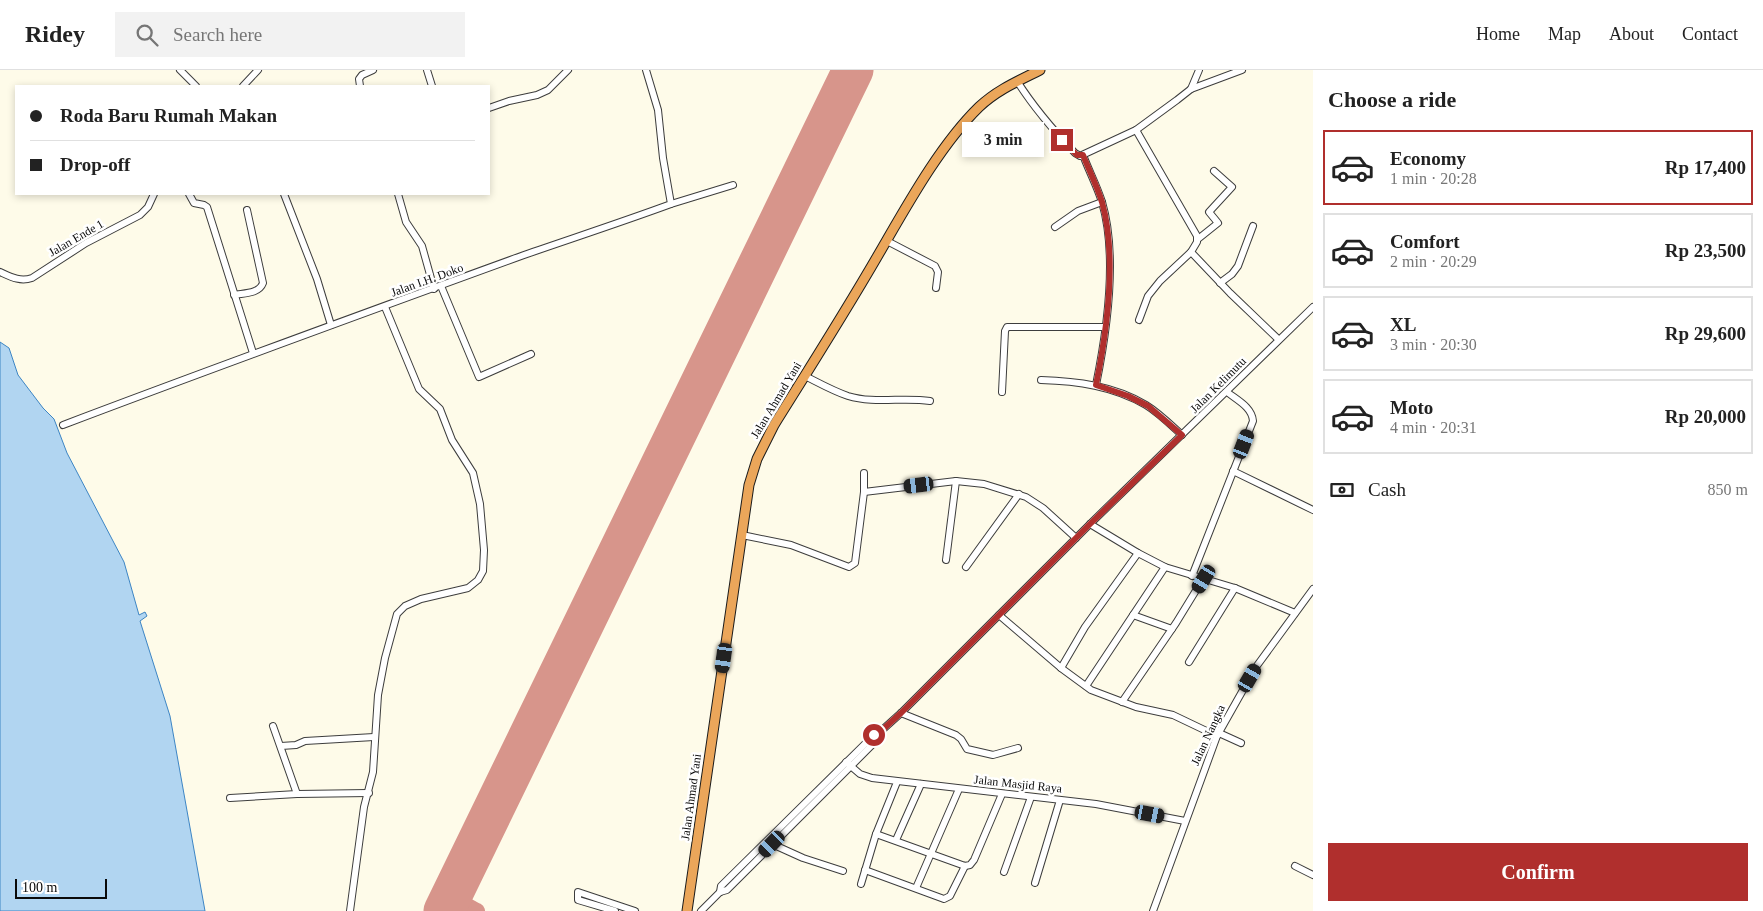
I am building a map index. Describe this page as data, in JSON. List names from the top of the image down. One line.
{"streets":{"highway":["Jalan Ahmad Yani"],"street":["Jalan Ende 1","Jalan I.H. Doko","Jalan Kelimutu","Jalan Nangka","Jalan Masjid Raya"]},"crossings":[["Jalan Kelimutu","Jalan Masjid Raya"],["Jalan Nangka","Jalan Masjid Raya"]],"scale_bar":"100 m","page":{"header":"Ridey","search":"Search here","nav":["Home","Map","About","Contact"],"heading":"Choose a ride","banner":["Roda Baru Rumah Makan","Drop-off"],"bubble":"3 min","list":[{"name":"Economy","note":"1 min · 20:28","value":"Rp 17,400"},{"name":"Comfort","note":"2 min · 20:29","value":"Rp 23,500"},{"name":"XL","note":"3 min · 20:30","value":"Rp 29,600"},{"name":"Moto","note":"4 min · 20:31","value":"Rp 20,000"}],"pay":["Cash","850 m"],"buttons":"Confirm","scale":"100 m"}}
